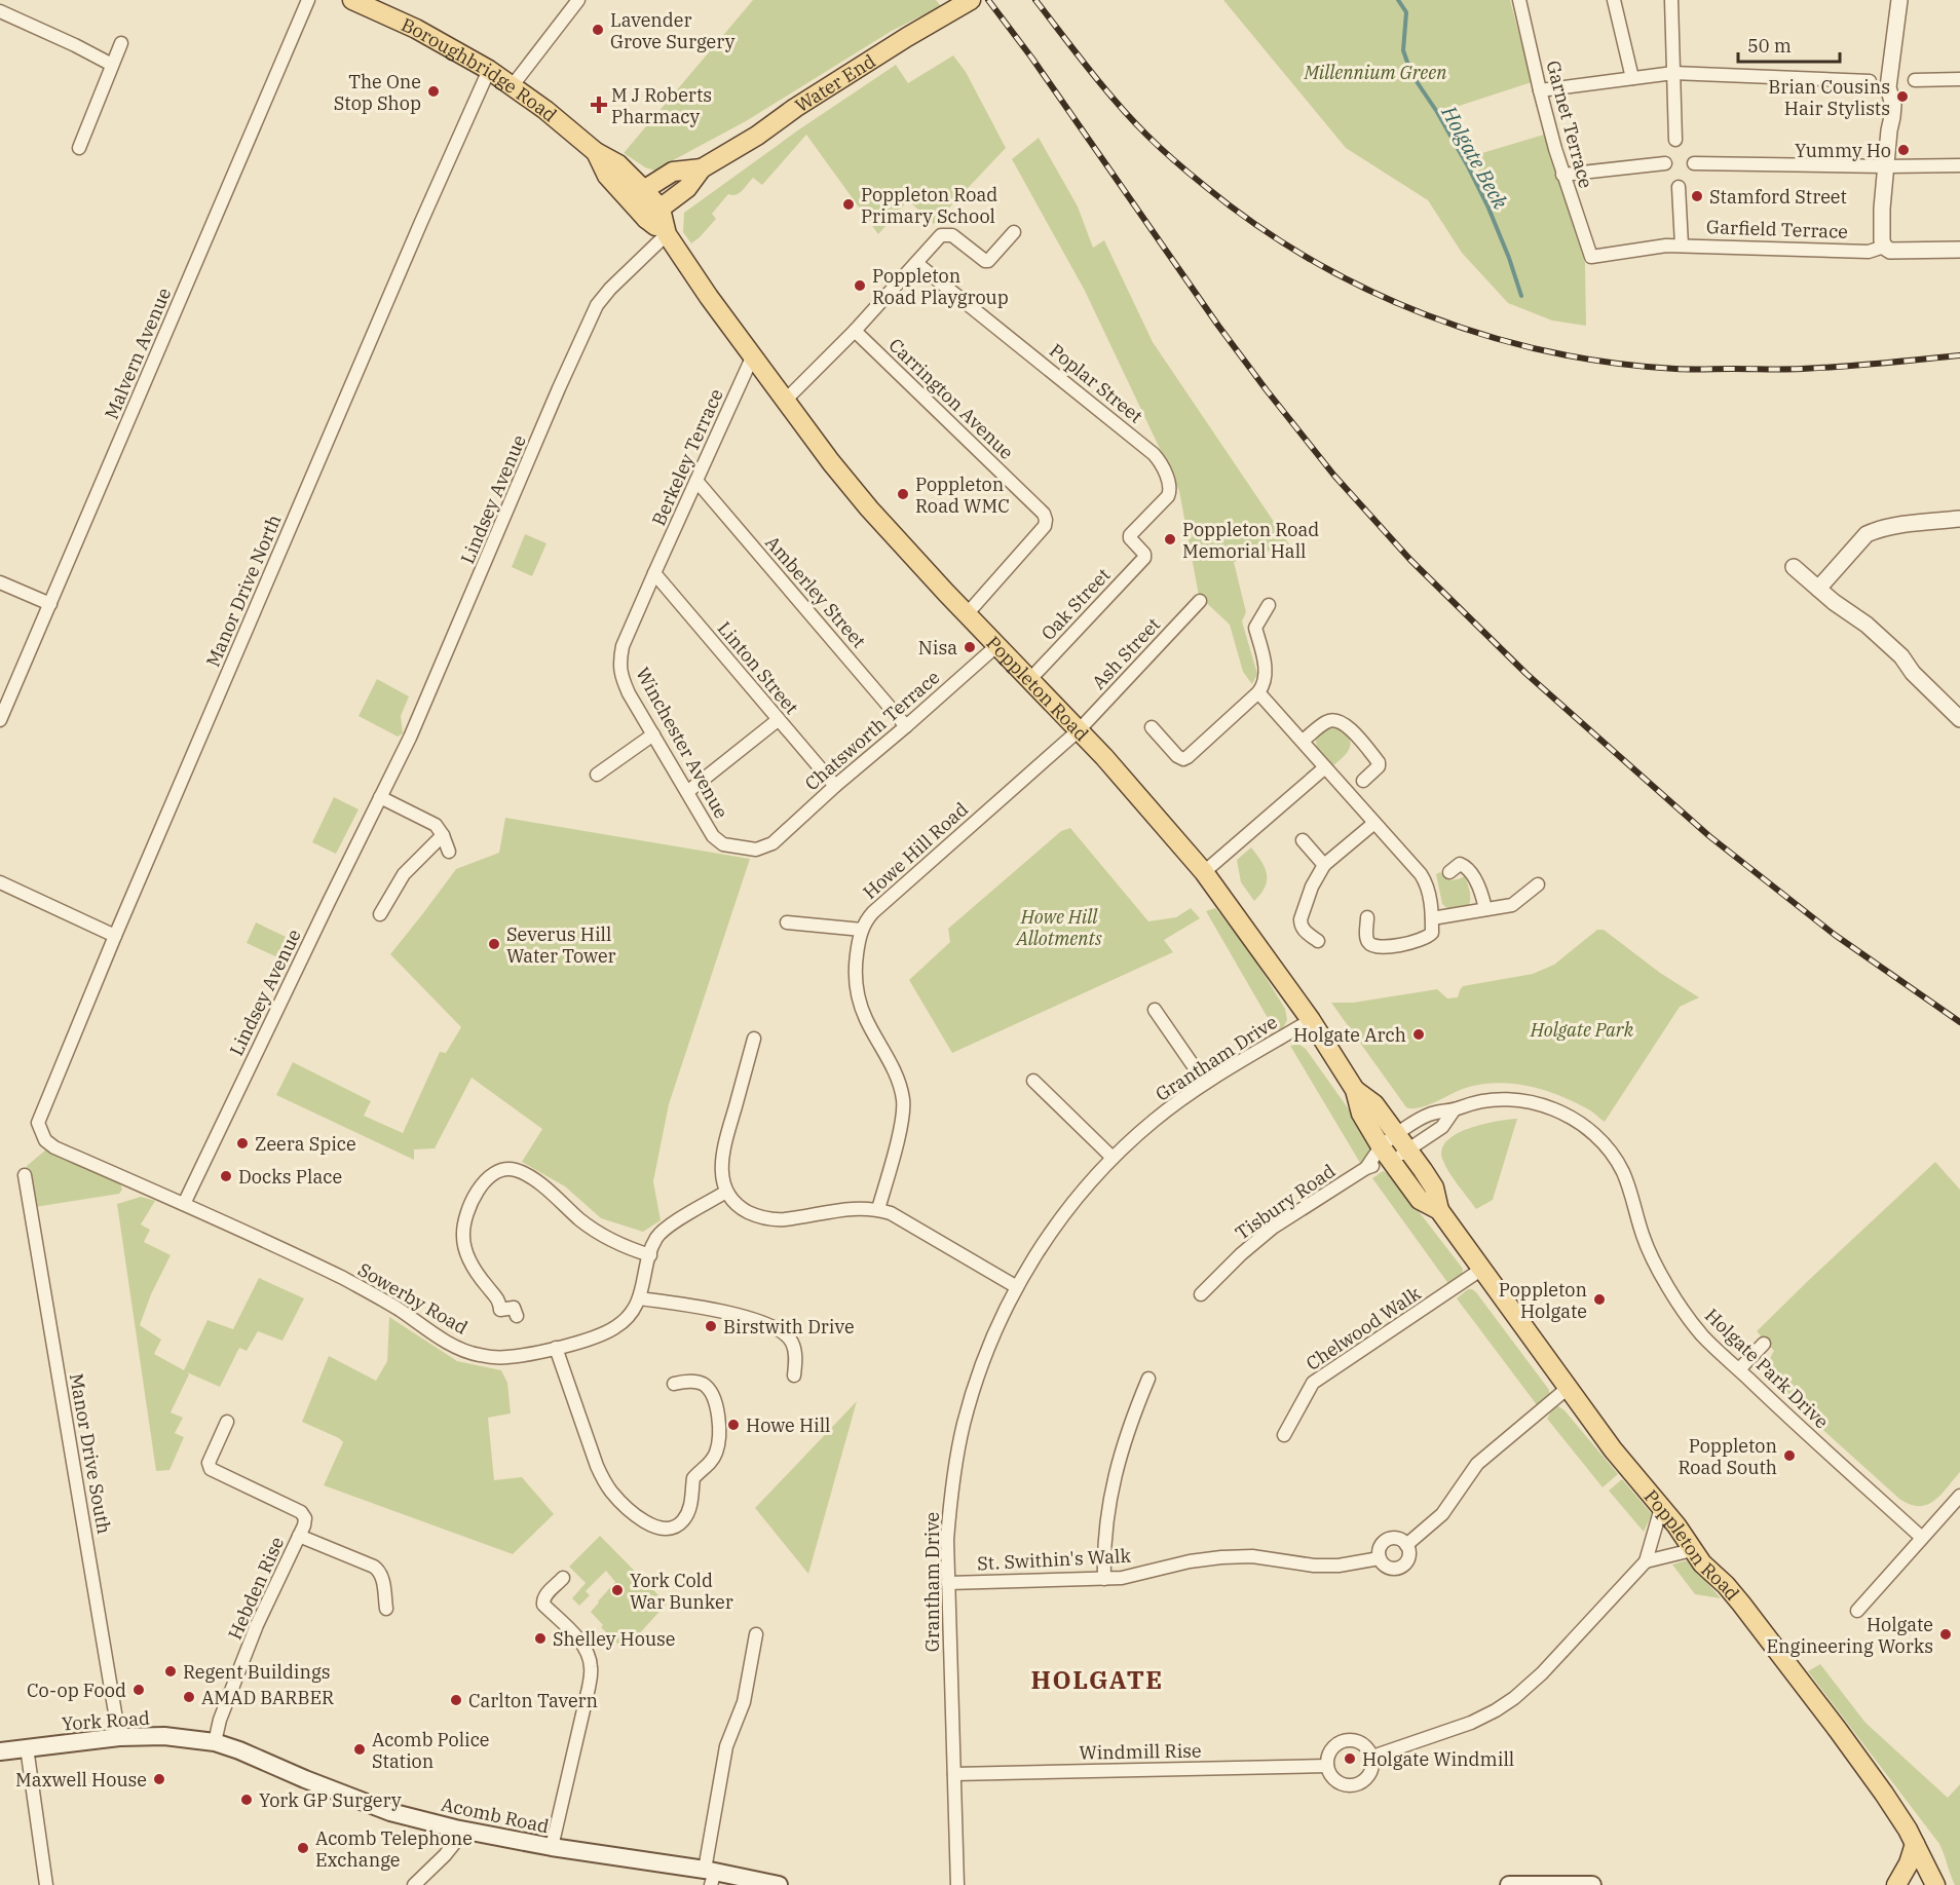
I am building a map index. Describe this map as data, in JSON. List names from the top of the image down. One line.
{"streets":{"main road":["Boroughbridge Road","Water End","Poppleton Road","York Road","Acomb Road"],"street":["Garnet Terrace","Garfield Terrace","Malvern Avenue","Poplar Street","Carrington Avenue","Berkeley Terrace","Lindsey Avenue","Manor Drive North","Amberley Street","Oak Street","Ash Street","Linton Street","Chatsworth Terrace","Winchester Avenue","Howe Hill Road","Grantham Drive","Tisbury Road","Sowerby Road","Chelwood Walk","Holgate Park Drive","Manor Drive South","St. Swithin's Walk","Hebden Rise","Windmill Rise"]},"crossings":[["Boroughbridge Road","Water End"],["Boroughbridge Road","Lindsey Avenue"],["Boroughbridge Road","Manor Drive North"],["Boroughbridge Road","Poppleton Road"],["Garnet Terrace","Garfield Terrace"],["Poplar Street","Oak Street"],["Carrington Avenue","Poppleton Road"],["Berkeley Terrace","Amberley Street"],["Berkeley Terrace","Linton Street"],["Berkeley Terrace","Poppleton Road"],["Berkeley Terrace","Winchester Avenue"],["Lindsey Avenue","Sowerby Road"],["Manor Drive North","Sowerby Road"],["Amberley Street","Chatsworth Terrace"],["Oak Street","Poppleton Road"],["Ash Street","Poppleton Road"],["Ash Street","Howe Hill Road"],["Linton Street","Chatsworth Terrace"],["Linton Street","Winchester Avenue"],["Poppleton Road","Chatsworth Terrace"],["Poppleton Road","Howe Hill Road"],["Poppleton Road","Grantham Drive"],["Poppleton Road","Tisbury Road"],["Poppleton Road","Chelwood Walk"],["Poppleton Road","Holgate Park Drive"],["Poppleton Road","St. Swithin's Walk"],["Chatsworth Terrace","Winchester Avenue"],["Grantham Drive","St. Swithin's Walk"],["Grantham Drive","Windmill Rise"],["Manor Drive South","York Road"],["Hebden Rise","York Road"],["Hebden Rise","Acomb Road"],["York Road","Acomb Road"]],"districts":["HOLGATE"],"water":["Holgate Beck"],"parks":["Millennium Green","Howe Hill Allotments","Holgate Park"],"places":{"other":["Lavender Grove Surgery","The One Stop Shop","Brian Cousins Hair Stylists","Yummy Ho","Stamford Street","Poppleton Road Primary School","Poppleton Road Playgroup","Poppleton Road WMC","Poppleton Road Memorial Hall","Nisa","Severus Hill Water Tower","Holgate Arch","Zeera Spice","Docks Place","Poppleton Holgate","Birstwith Drive","Howe Hill","Poppleton Road South","York Cold War Bunker","Holgate Engineering Works","Shelley House","Regent Buildings","Co-op Food","AMAD BARBER","Carlton Tavern","Acomb Police Station","Holgate Windmill","Maxwell House","York GP Surgery","Acomb Telephone Exchange"],"health":["M J Roberts Pharmacy"]},"scale_bar":"50 m"}
